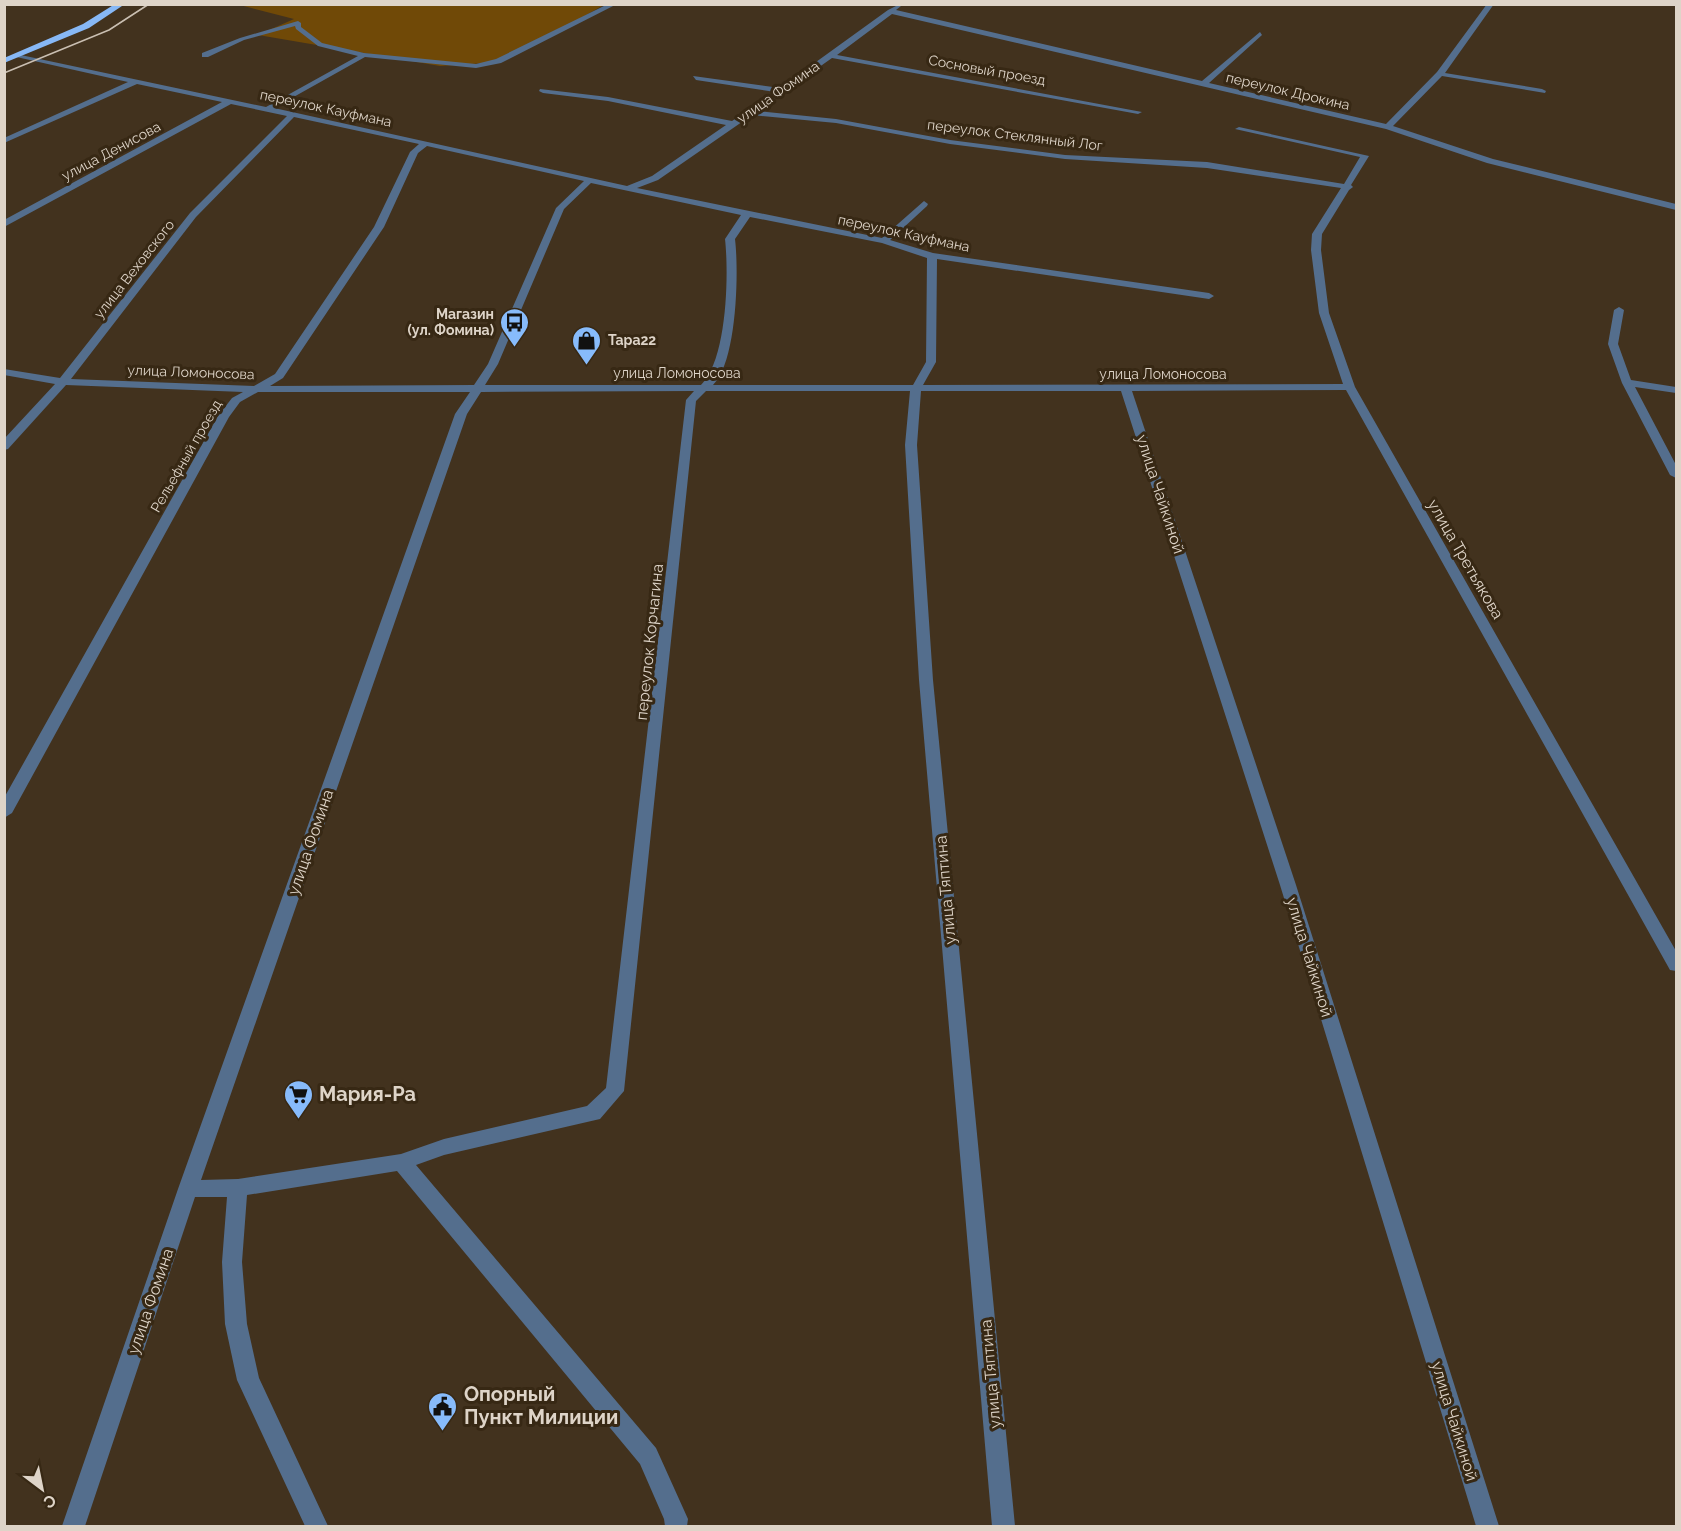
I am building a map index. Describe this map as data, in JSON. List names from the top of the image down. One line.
{"streets":{"street":["Сосновый проезд","переулок Дрокина","улица Фомина","переулок Кауфмана","переулок Стеклянный Лог","улица Денисова","улица Веховского","улица Ломоносова","Рельефный проезд","улица Чайкиной","улица Третьякова","переулок Корчагина","улица Тяптина"]},"crossings":[["Сосновый проезд","улица Фомина"],["переулок Дрокина","улица Фомина"],["улица Фомина","переулок Кауфмана"],["улица Фомина","переулок Стеклянный Лог"],["улица Фомина","улица Ломоносова"],["переулок Кауфмана","улица Денисова"],["переулок Кауфмана","улица Веховского"],["переулок Кауфмана","Рельефный проезд"],["переулок Кауфмана","переулок Корчагина"],["переулок Кауфмана","улица Тяптина"],["переулок Стеклянный Лог","улица Третьякова"],["улица Веховского","улица Ломоносова"],["улица Ломоносова","Рельефный проезд"],["улица Ломоносова","улица Чайкиной"],["улица Ломоносова","улица Третьякова"],["улица Ломоносова","переулок Корчагина"],["улица Ломоносова","улица Тяптина"]],"places":{"bus stop":["Магазин (ул. Фомина)"],"shop":["Тара22"],"supermarket":["Мария-Ра"],"public building":["Опорный Пункт Милиции"]},"north":"bottom right"}
